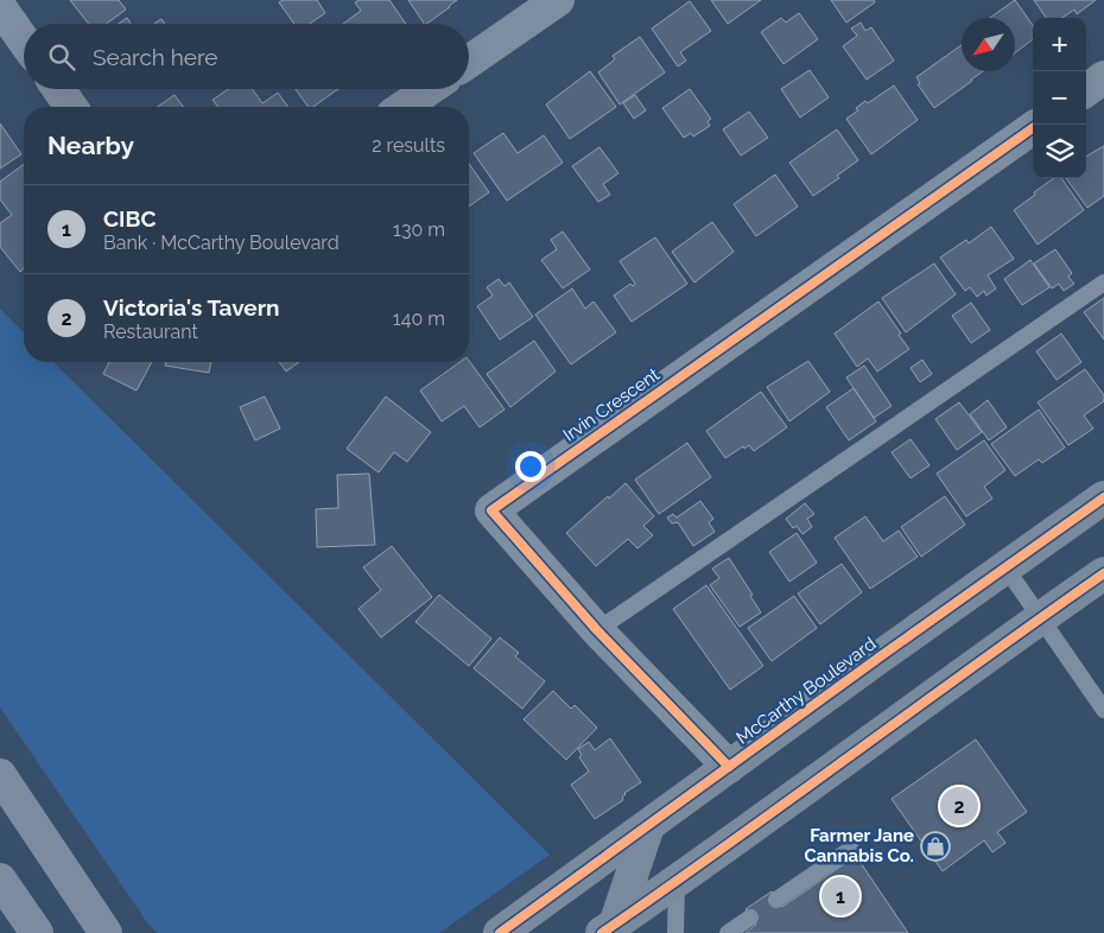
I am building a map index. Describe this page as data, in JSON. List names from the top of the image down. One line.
{"streets":{"main road":["McCarthy Boulevard"],"street":["Irvin Crescent"]},"crossings":[["Irvin Crescent","McCarthy Boulevard"]],"places":{"shop":["Farmer Jane Cannabis Co."]},"north":"bottom left","page":{"map_buttons":["+","−"],"search":"Search here","heading":["Nearby","2 results"],"list":[{"mark":"1","name":"CIBC","note":"Bank · McCarthy Boulevard","value":"130 m"},{"mark":"2","name":"Victoria's Tavern","note":"Restaurant","value":"140 m"}],"pins":["2","1"]}}
